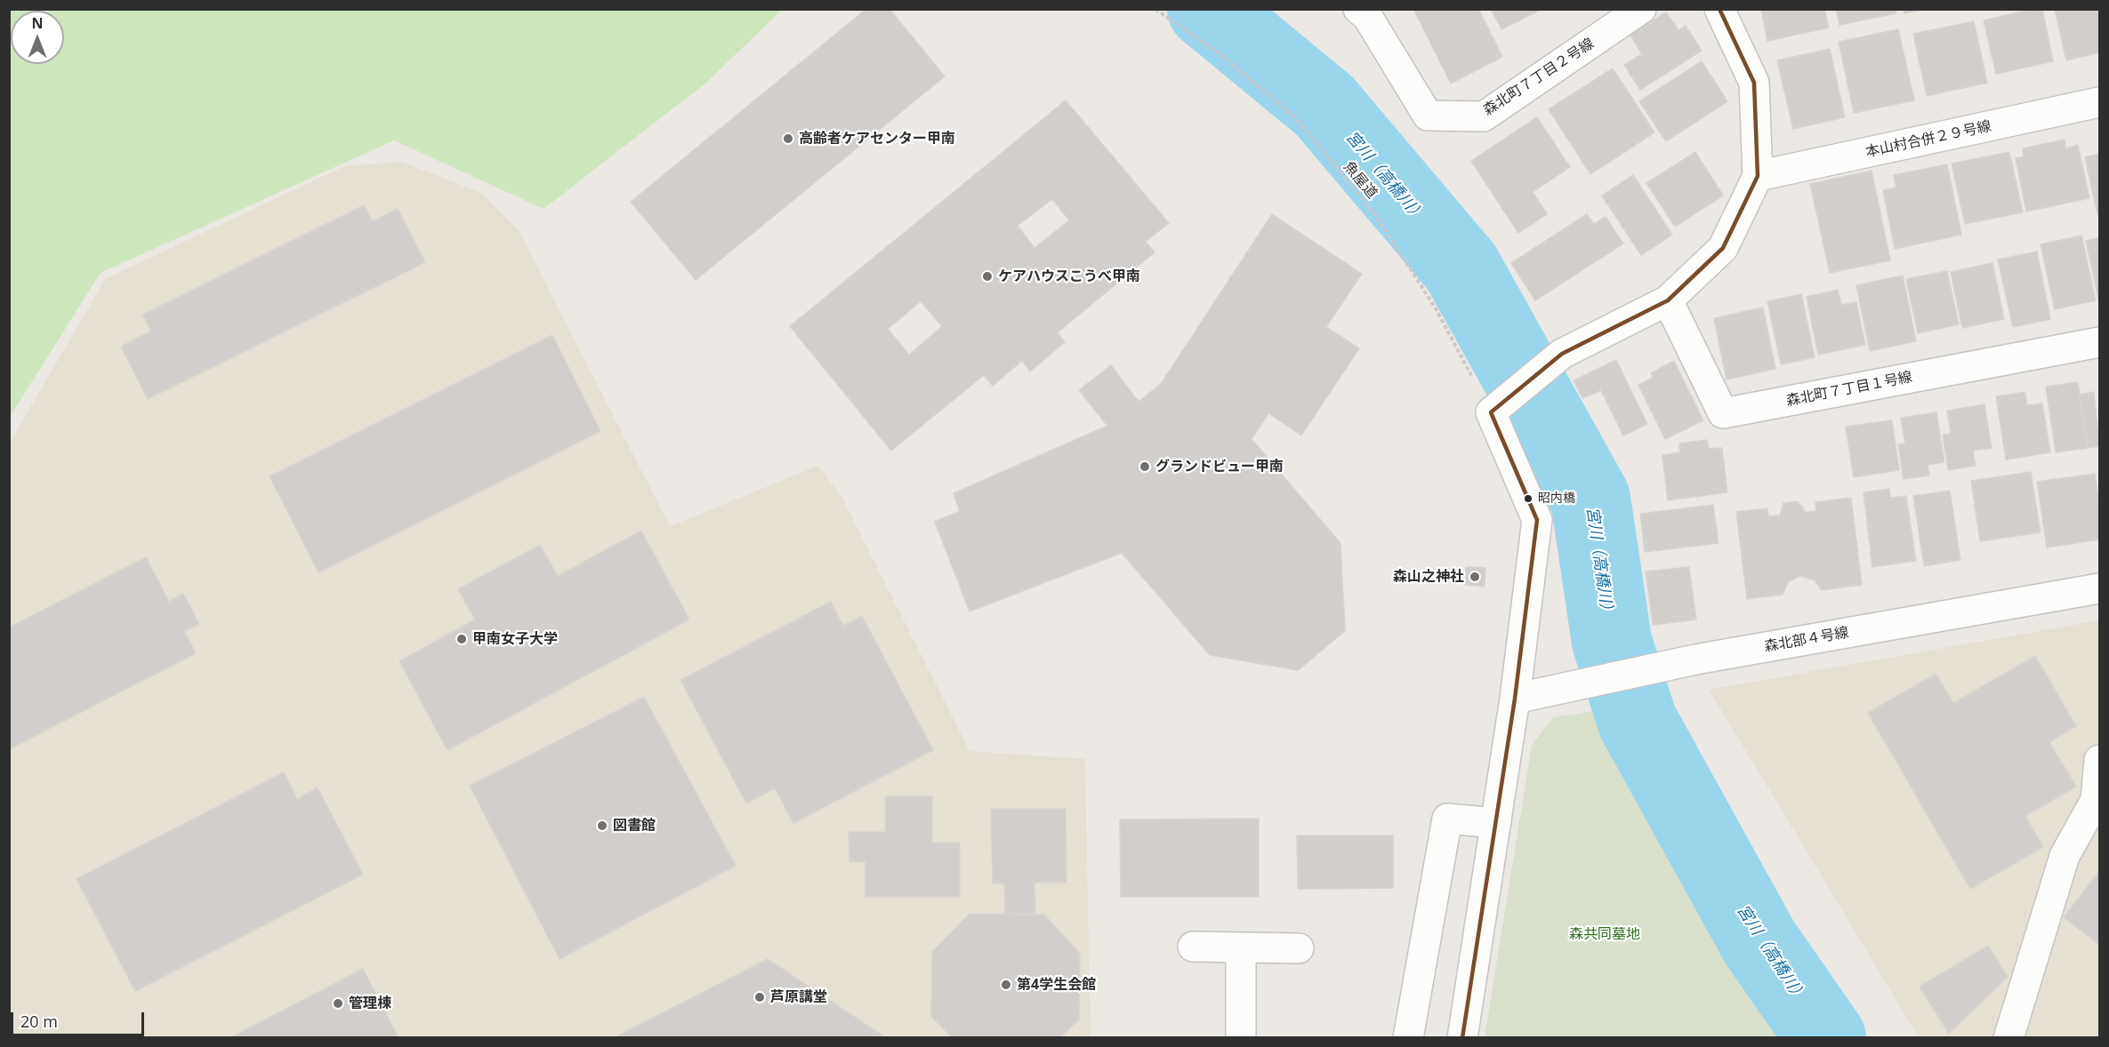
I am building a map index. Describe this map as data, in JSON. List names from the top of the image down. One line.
{"streets":{"street":["森北町７丁目２号線","本山村合併２９号線","森北町７丁目１号線","森北部４号線"],"path":["魚屋道"]},"water":["宮川（高橋川）"],"parks":["森共同墓地"],"places":["高齢者ケアセンター甲南","ケアハウスこうべ甲南","グランドビュー甲南","昭内橋","森山之神社","甲南女子大学","図書館","第4学生会館","芦原講堂","管理棟"],"scale_bar":"20 m","north":"top"}
